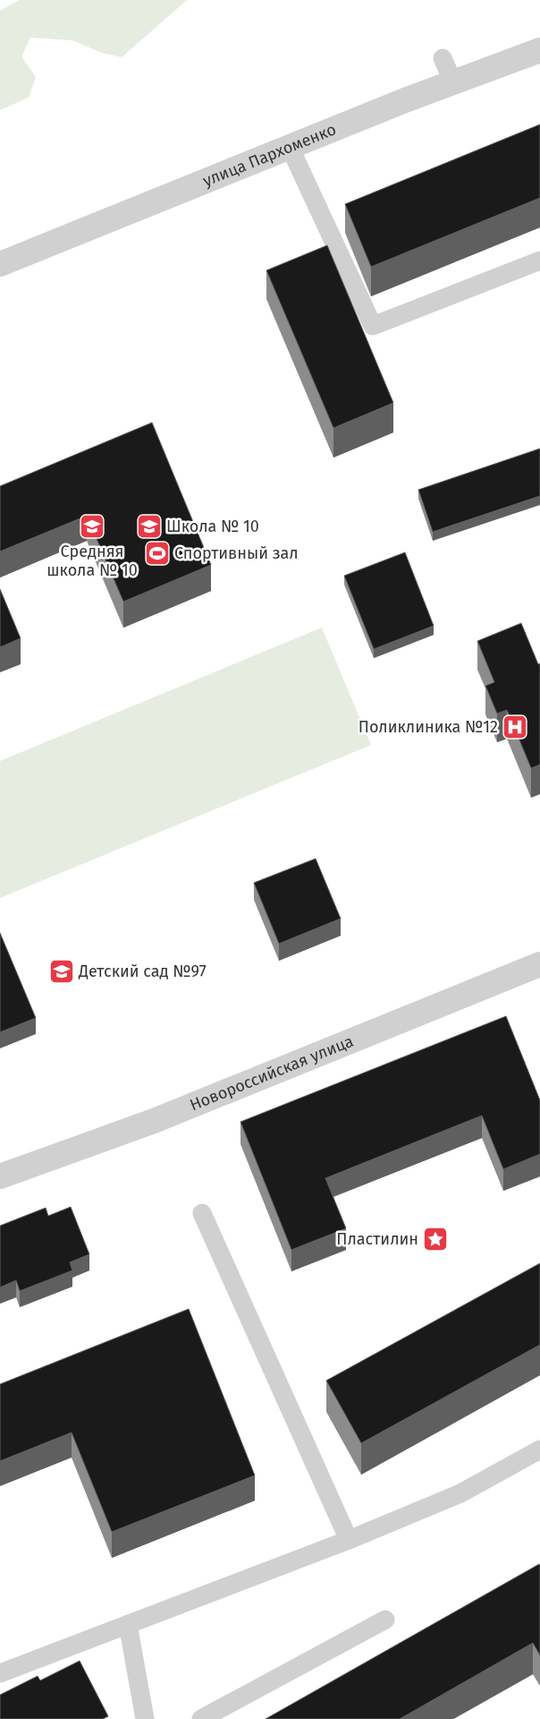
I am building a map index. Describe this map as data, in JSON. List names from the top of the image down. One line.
{"streets":{"street":["улица Пархоменко","Новороссийская улица"]},"places":{"school or university":["Средняя школа № 10","Школа № 10","Детский сад №97"],"sports":["Спортивный зал"],"hospital":["Поликлиника №12"],"place":["Пластилин"]}}
